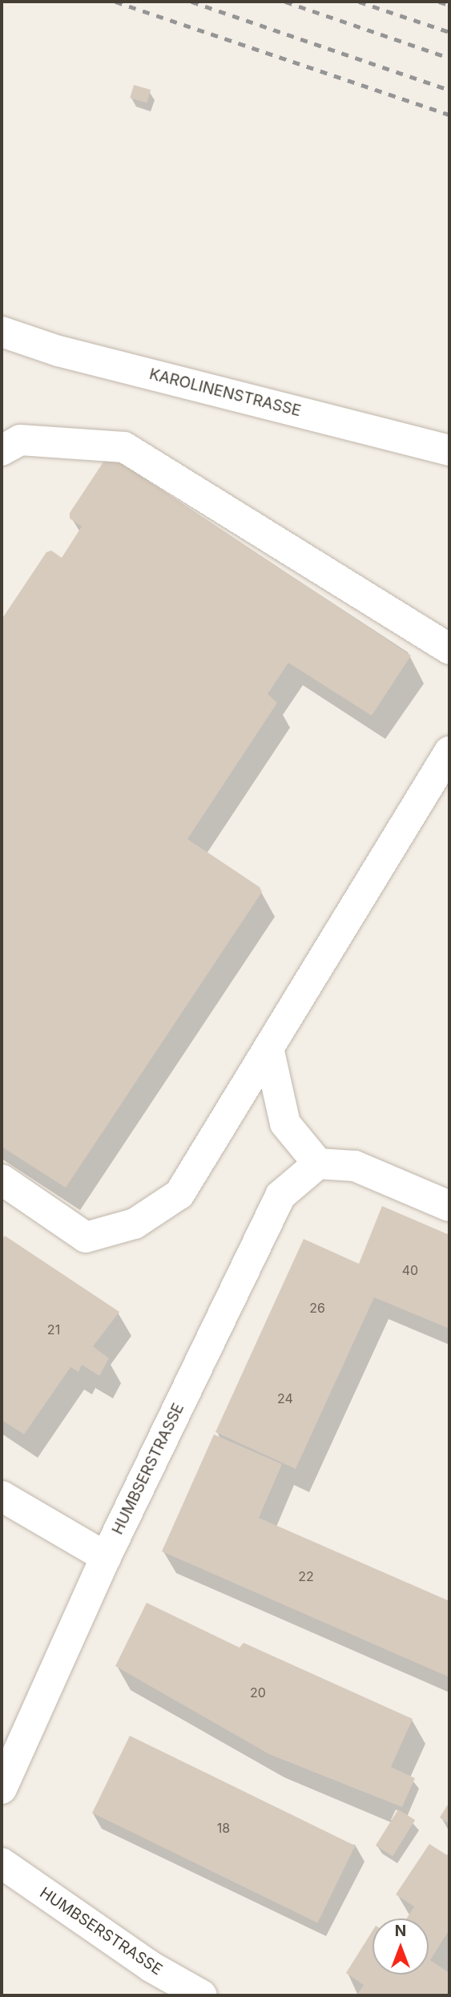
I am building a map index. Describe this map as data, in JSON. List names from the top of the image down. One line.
{"streets":{"street":["KAROLINENSTRASSE","HUMBSERSTRASSE"]},"house_numbers":["40","26","21","24","22","20","18"],"north":"top"}
